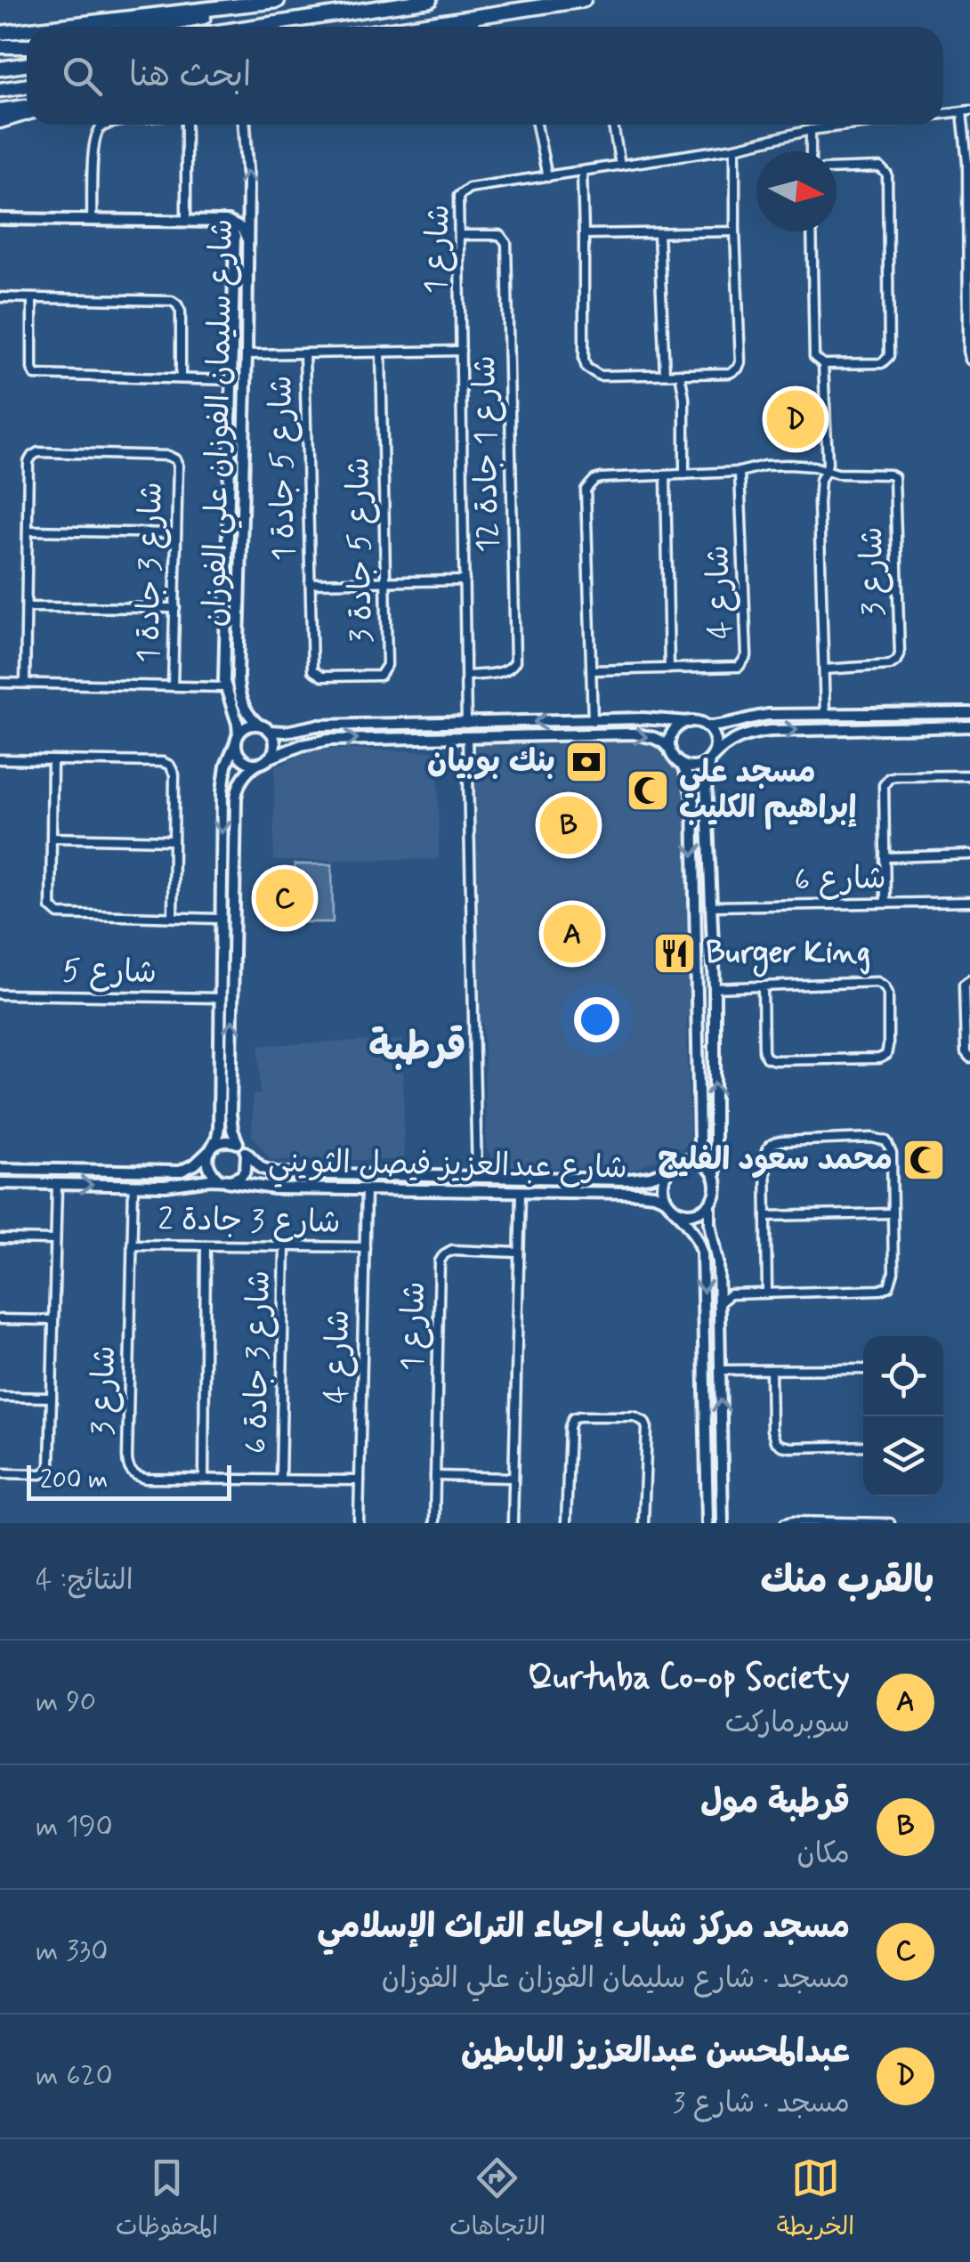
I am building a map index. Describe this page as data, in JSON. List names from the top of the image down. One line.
{"streets":{"street":["شارع 1","شارع سليمان الفوزان علي الفوزان","شارع 1 جادة 12","شارع 5 جادة 1","شارع 5 جادة 3","شارع 3","شارع 3 جادة 1","شارع 4","شارع 6","شارع 5","شارع عبدالعزيز فيصل الثويني","شارع 3 جادة 2","شارع 3 جادة 6"]},"crossings":[["شارع 1","شارع 1 جادة 12"],["شارع 1","شارع 5 جادة 1"],["شارع 5 جادة 1","شارع 5 جادة 3"],["شارع 3","شارع 4"],["شارع 3","شارع عبدالعزيز فيصل الثويني"],["شارع 3","شارع 3 جادة 2"],["شارع 3","شارع 3 جادة 6"],["شارع 4","شارع عبدالعزيز فيصل الثويني"],["شارع 4","شارع 3 جادة 2"],["شارع 3 جادة 2","شارع 3 جادة 6"]],"districts":["قرطبة"],"places":{"bank":["بنك بوبيان"],"mosque":["مسجد علي إبراهيم الكليب","محمد سعود الفليج"],"restaurant":["Burger King"]},"scale_bar":"200 m","north":"right","page":{"search":"ابحث هنا","pins":["D","B","C","A"],"scale":"200 m","heading":["بالقرب منك","النتائج: 4"],"list":[{"mark":"A","name":"Qurtuba Co-op Society","note":"سوبرماركت","value":"90 m"},{"mark":"B","name":"قرطبة مول","note":"مكان","value":"190 m"},{"mark":"C","name":"مسجد مركز شباب إحياء التراث الإسلامي","note":"مسجد · شارع سليمان الفوزان علي الفوزان","value":"330 m"},{"mark":"D","name":"عبدالمحسن عبدالعزيز البابطين","note":"مسجد · شارع 3","value":"620 m"}],"nav":["الخريطة","الاتجاهات","المحفوظات"]}}
